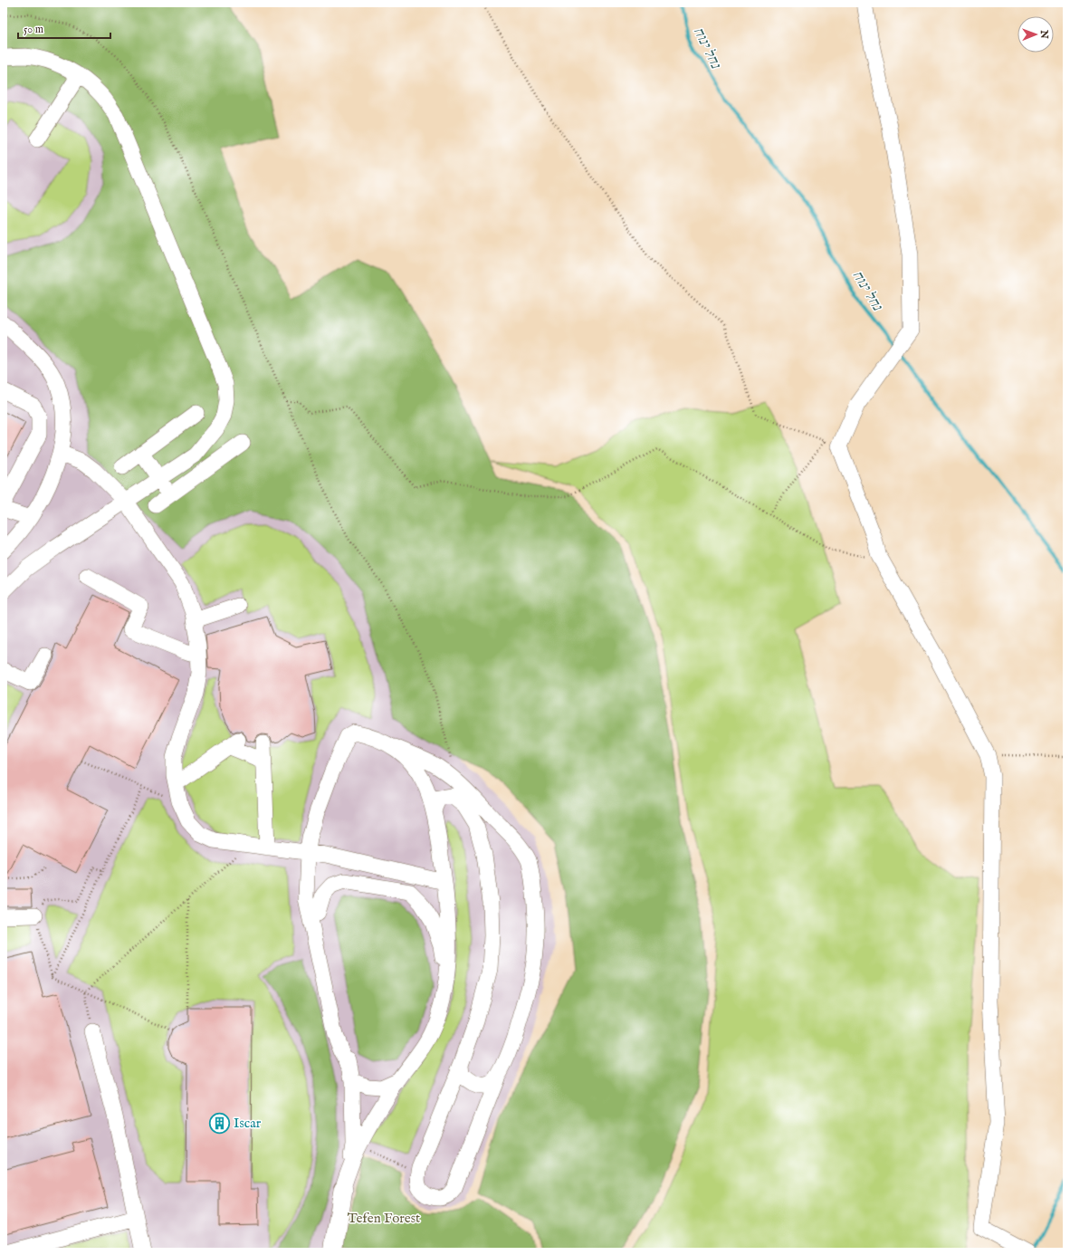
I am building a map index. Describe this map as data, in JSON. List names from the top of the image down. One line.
{"water":["נחל ינוח"],"parks":["Tefen Forest"],"places":{"building":["Iscar"]},"scale_bar":"50 m","north":"right"}
